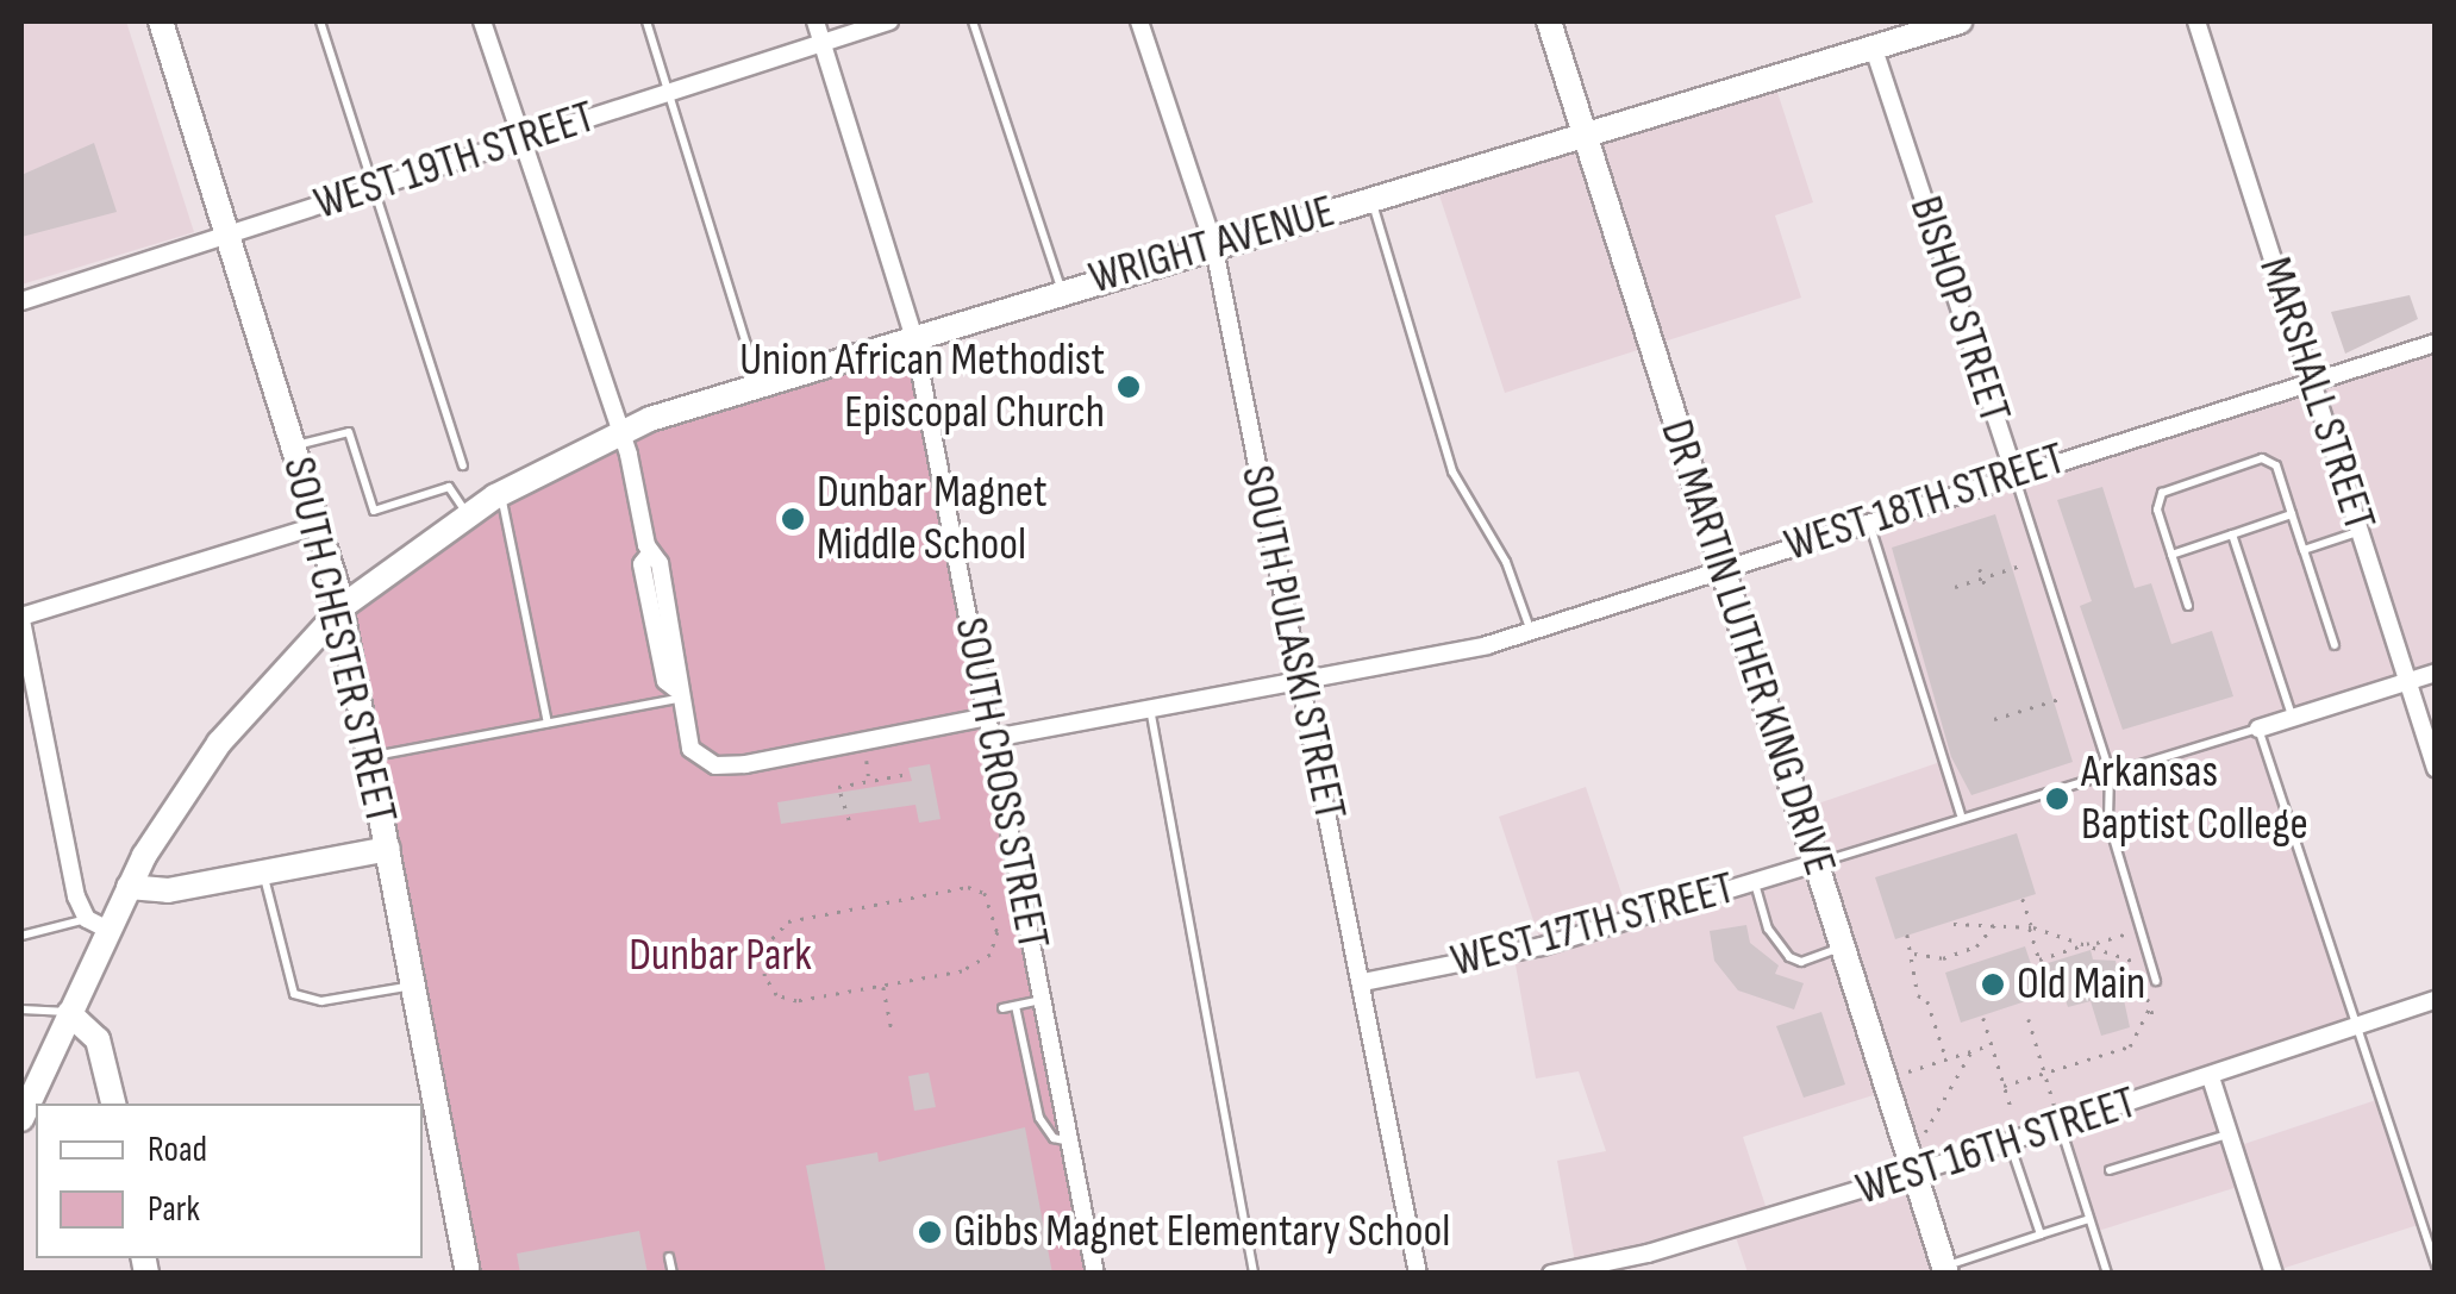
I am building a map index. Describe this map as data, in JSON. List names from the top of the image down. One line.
{"streets":{"main road":["WRIGHT AVENUE","SOUTH CHESTER STREET","DR MARTIN LUTHER KING DRIVE"],"street":["WEST 19TH STREET","BISHOP STREET","MARSHALL STREET","WEST 18TH STREET","SOUTH PULASKI STREET","SOUTH CROSS STREET","WEST 17TH STREET","WEST 16TH STREET"]},"crossings":[["WEST 19TH STREET","SOUTH CHESTER STREET"],["WEST 19TH STREET","SOUTH CROSS STREET"],["WRIGHT AVENUE","BISHOP STREET"],["WRIGHT AVENUE","SOUTH CHESTER STREET"],["WRIGHT AVENUE","SOUTH PULASKI STREET"],["WRIGHT AVENUE","DR MARTIN LUTHER KING DRIVE"],["WRIGHT AVENUE","SOUTH CROSS STREET"],["BISHOP STREET","WEST 18TH STREET"],["BISHOP STREET","WEST 17TH STREET"],["MARSHALL STREET","WEST 18TH STREET"],["MARSHALL STREET","WEST 17TH STREET"],["WEST 18TH STREET","SOUTH PULASKI STREET"],["WEST 18TH STREET","DR MARTIN LUTHER KING DRIVE"],["WEST 18TH STREET","SOUTH CROSS STREET"],["SOUTH PULASKI STREET","WEST 17TH STREET"],["DR MARTIN LUTHER KING DRIVE","WEST 17TH STREET"],["DR MARTIN LUTHER KING DRIVE","WEST 16TH STREET"]],"parks":["Dunbar Park"],"places":["Union African Methodist Episcopal Church","Dunbar Magnet Middle School","Arkansas Baptist College","Old Main","Gibbs Magnet Elementary School"],"legend":["Road","Park"]}
